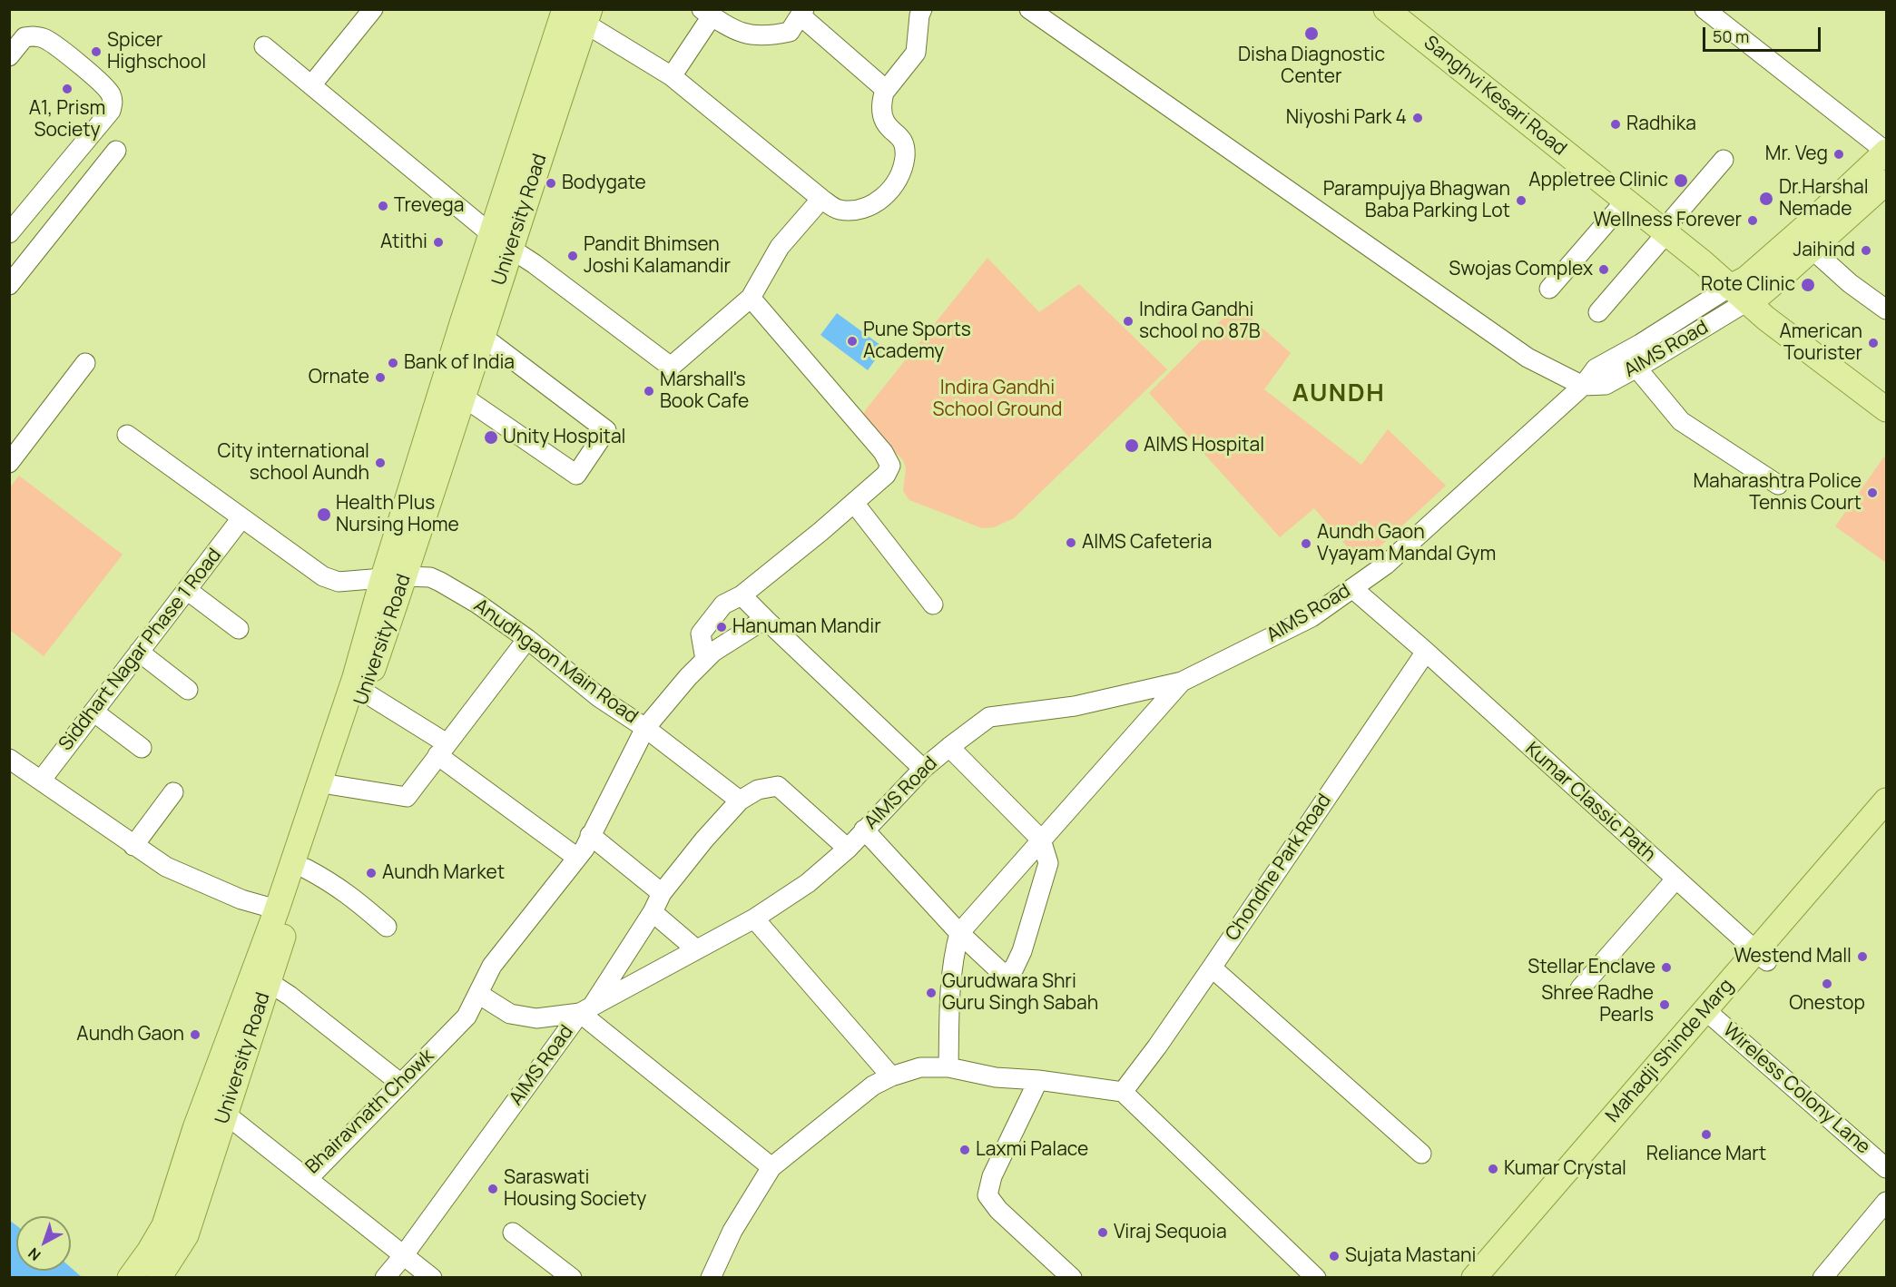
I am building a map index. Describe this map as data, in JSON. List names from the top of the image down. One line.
{"streets":{"main road":["Sanghvi Kesari Road","University Road","Mahadji Shinde Marg"],"street":["AIMS Road","Siddhart Nagar Phase 1 Road","Anudhgaon Main Road","Kumar Classic Path","Chondhe Park Road","Wireless Colony Lane","Bhairavnath Chowk"]},"crossings":[["Sanghvi Kesari Road","AIMS Road"],["University Road","Anudhgaon Main Road"],["University Road","Bhairavnath Chowk"],["Siddhart Nagar Phase 1 Road","Anudhgaon Main Road"],["Anudhgaon Main Road","Bhairavnath Chowk"],["Kumar Classic Path","Chondhe Park Road"],["Kumar Classic Path","Mahadji Shinde Marg"],["Mahadji Shinde Marg","Wireless Colony Lane"]],"districts":["AUNDH"],"parks":["Indira Gandhi School Ground"],"places":["Disha Diagnostic Center","Spicer Highschool","A1, Prism Society","Niyoshi Park 4","Radhika","Mr. Veg","Appletree Clinic","Bodygate","Dr.Harshal Nemade","Parampujya Bhagwan Baba Parking Lot","Trevega","Wellness Forever","Atithi","Jaihind","Pandit Bhimsen Joshi Kalamandir","Swojas Complex","Rote Clinic","Indira Gandhi school no 87B","Pune Sports Academy","American Tourister","Bank of India","Ornate","Marshall's Book Cafe","Unity Hospital","AIMS Hospital","City international school Aundh","Maharashtra Police Tennis Court","Health Plus Nursing Home","AIMS Cafeteria","Aundh Gaon Vyayam Mandal Gym","Hanuman Mandir","Aundh Market","Westend Mall","Stellar Enclave","Onestop","Gurudwara Shri Guru Singh Sabah","Shree Radhe Pearls","Aundh Gaon","Reliance Mart","Laxmi Palace","Kumar Crystal","Saraswati Housing Society","Viraj Sequoia","Sujata Mastani"],"scale_bar":"50 m","north":"bottom left"}
